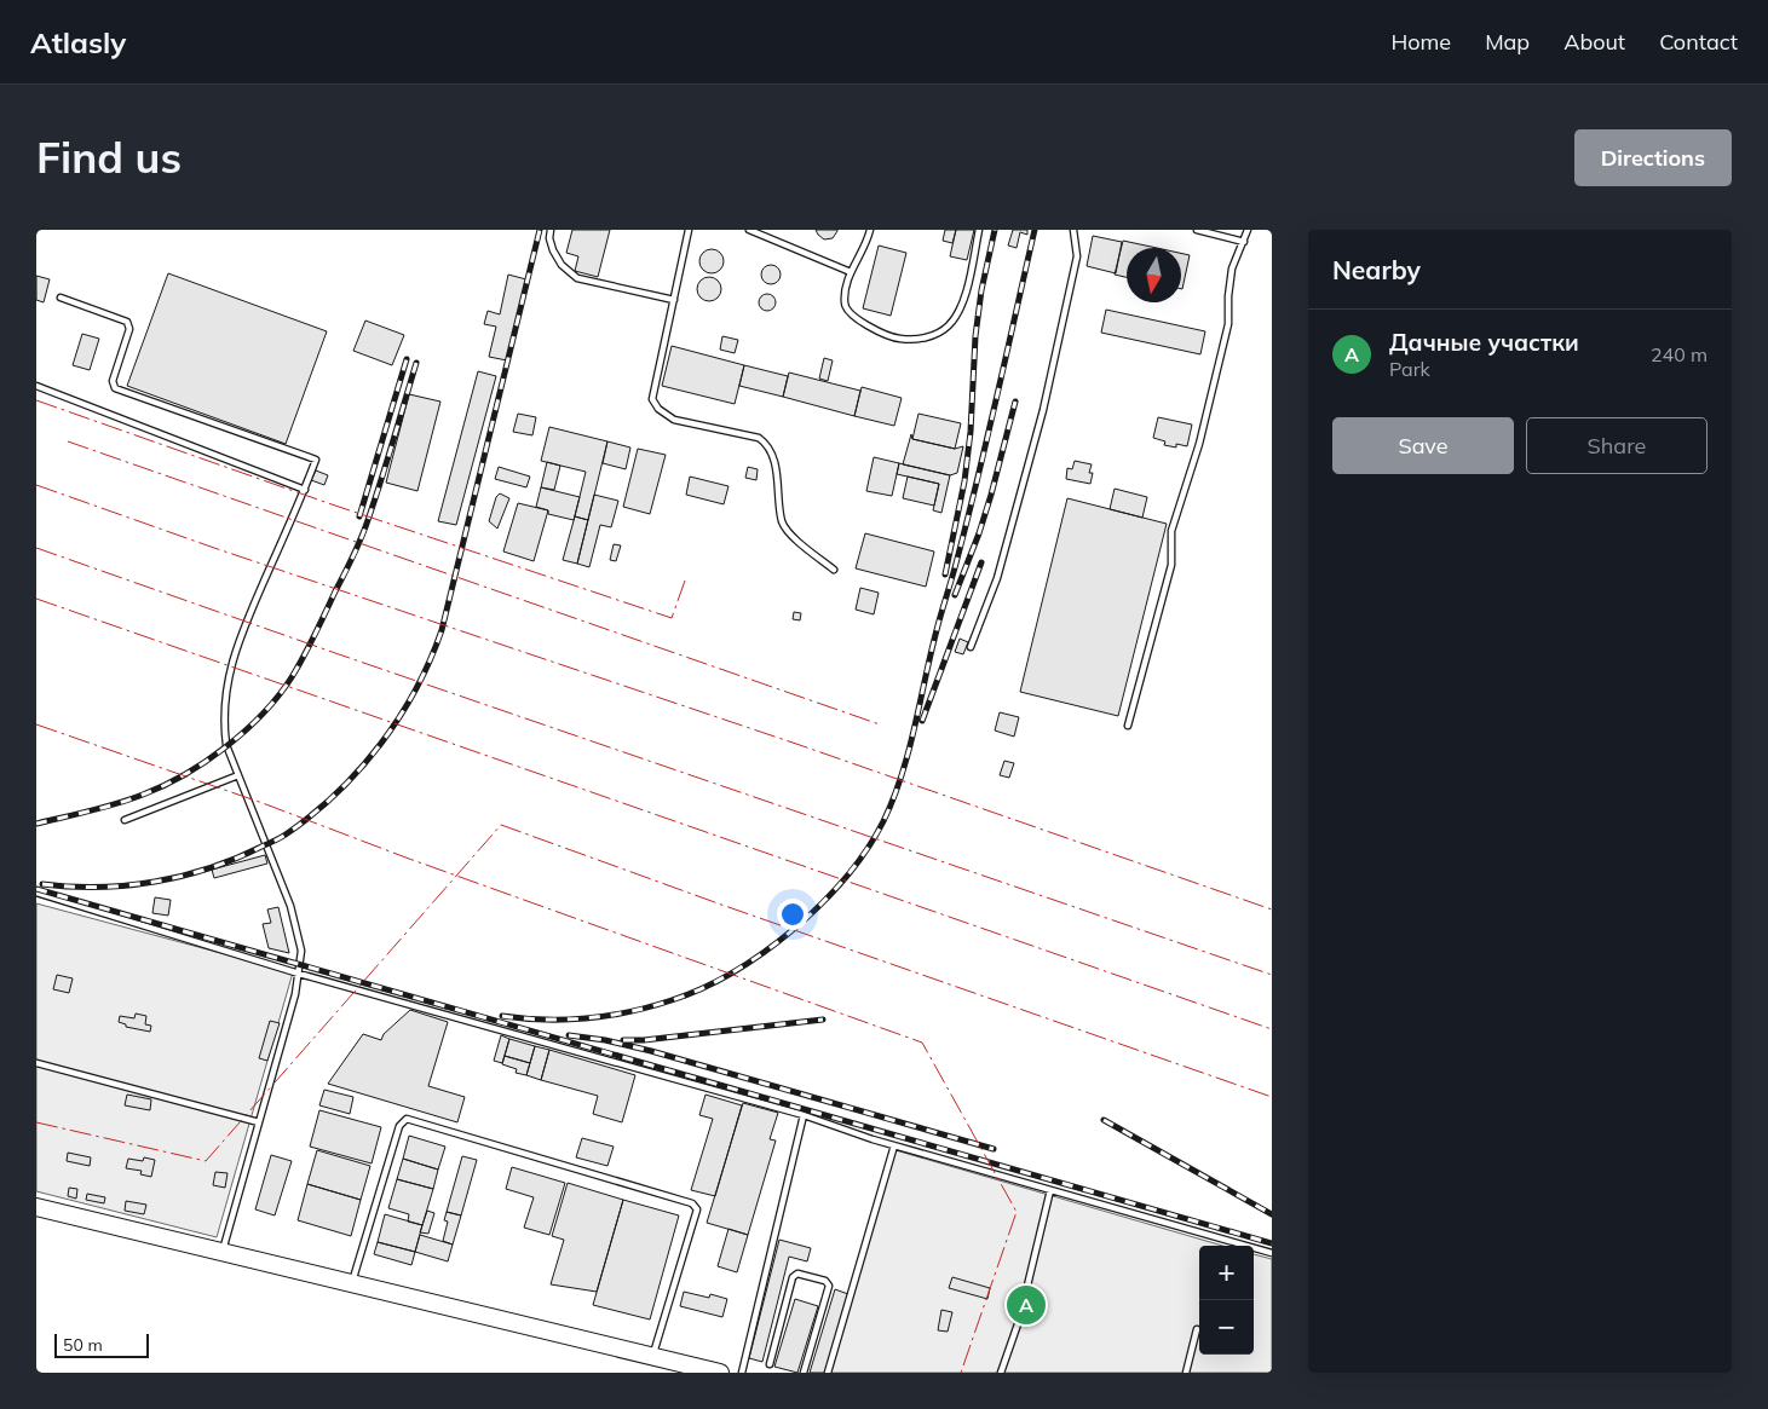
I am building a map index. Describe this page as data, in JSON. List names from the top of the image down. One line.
{"scale_bar":"50 m","north":"bottom","page":{"header":"Atlasly","nav":["Home","Map","About","Contact"],"buttons":["Directions",["Save","Share"]],"title":"Find us","heading":"Nearby","list":[{"mark":"A","name":"Дачные участки","note":"Park","value":"240 m"}],"map_buttons":["+","−"],"pins":"A","scale":"50 m"}}
